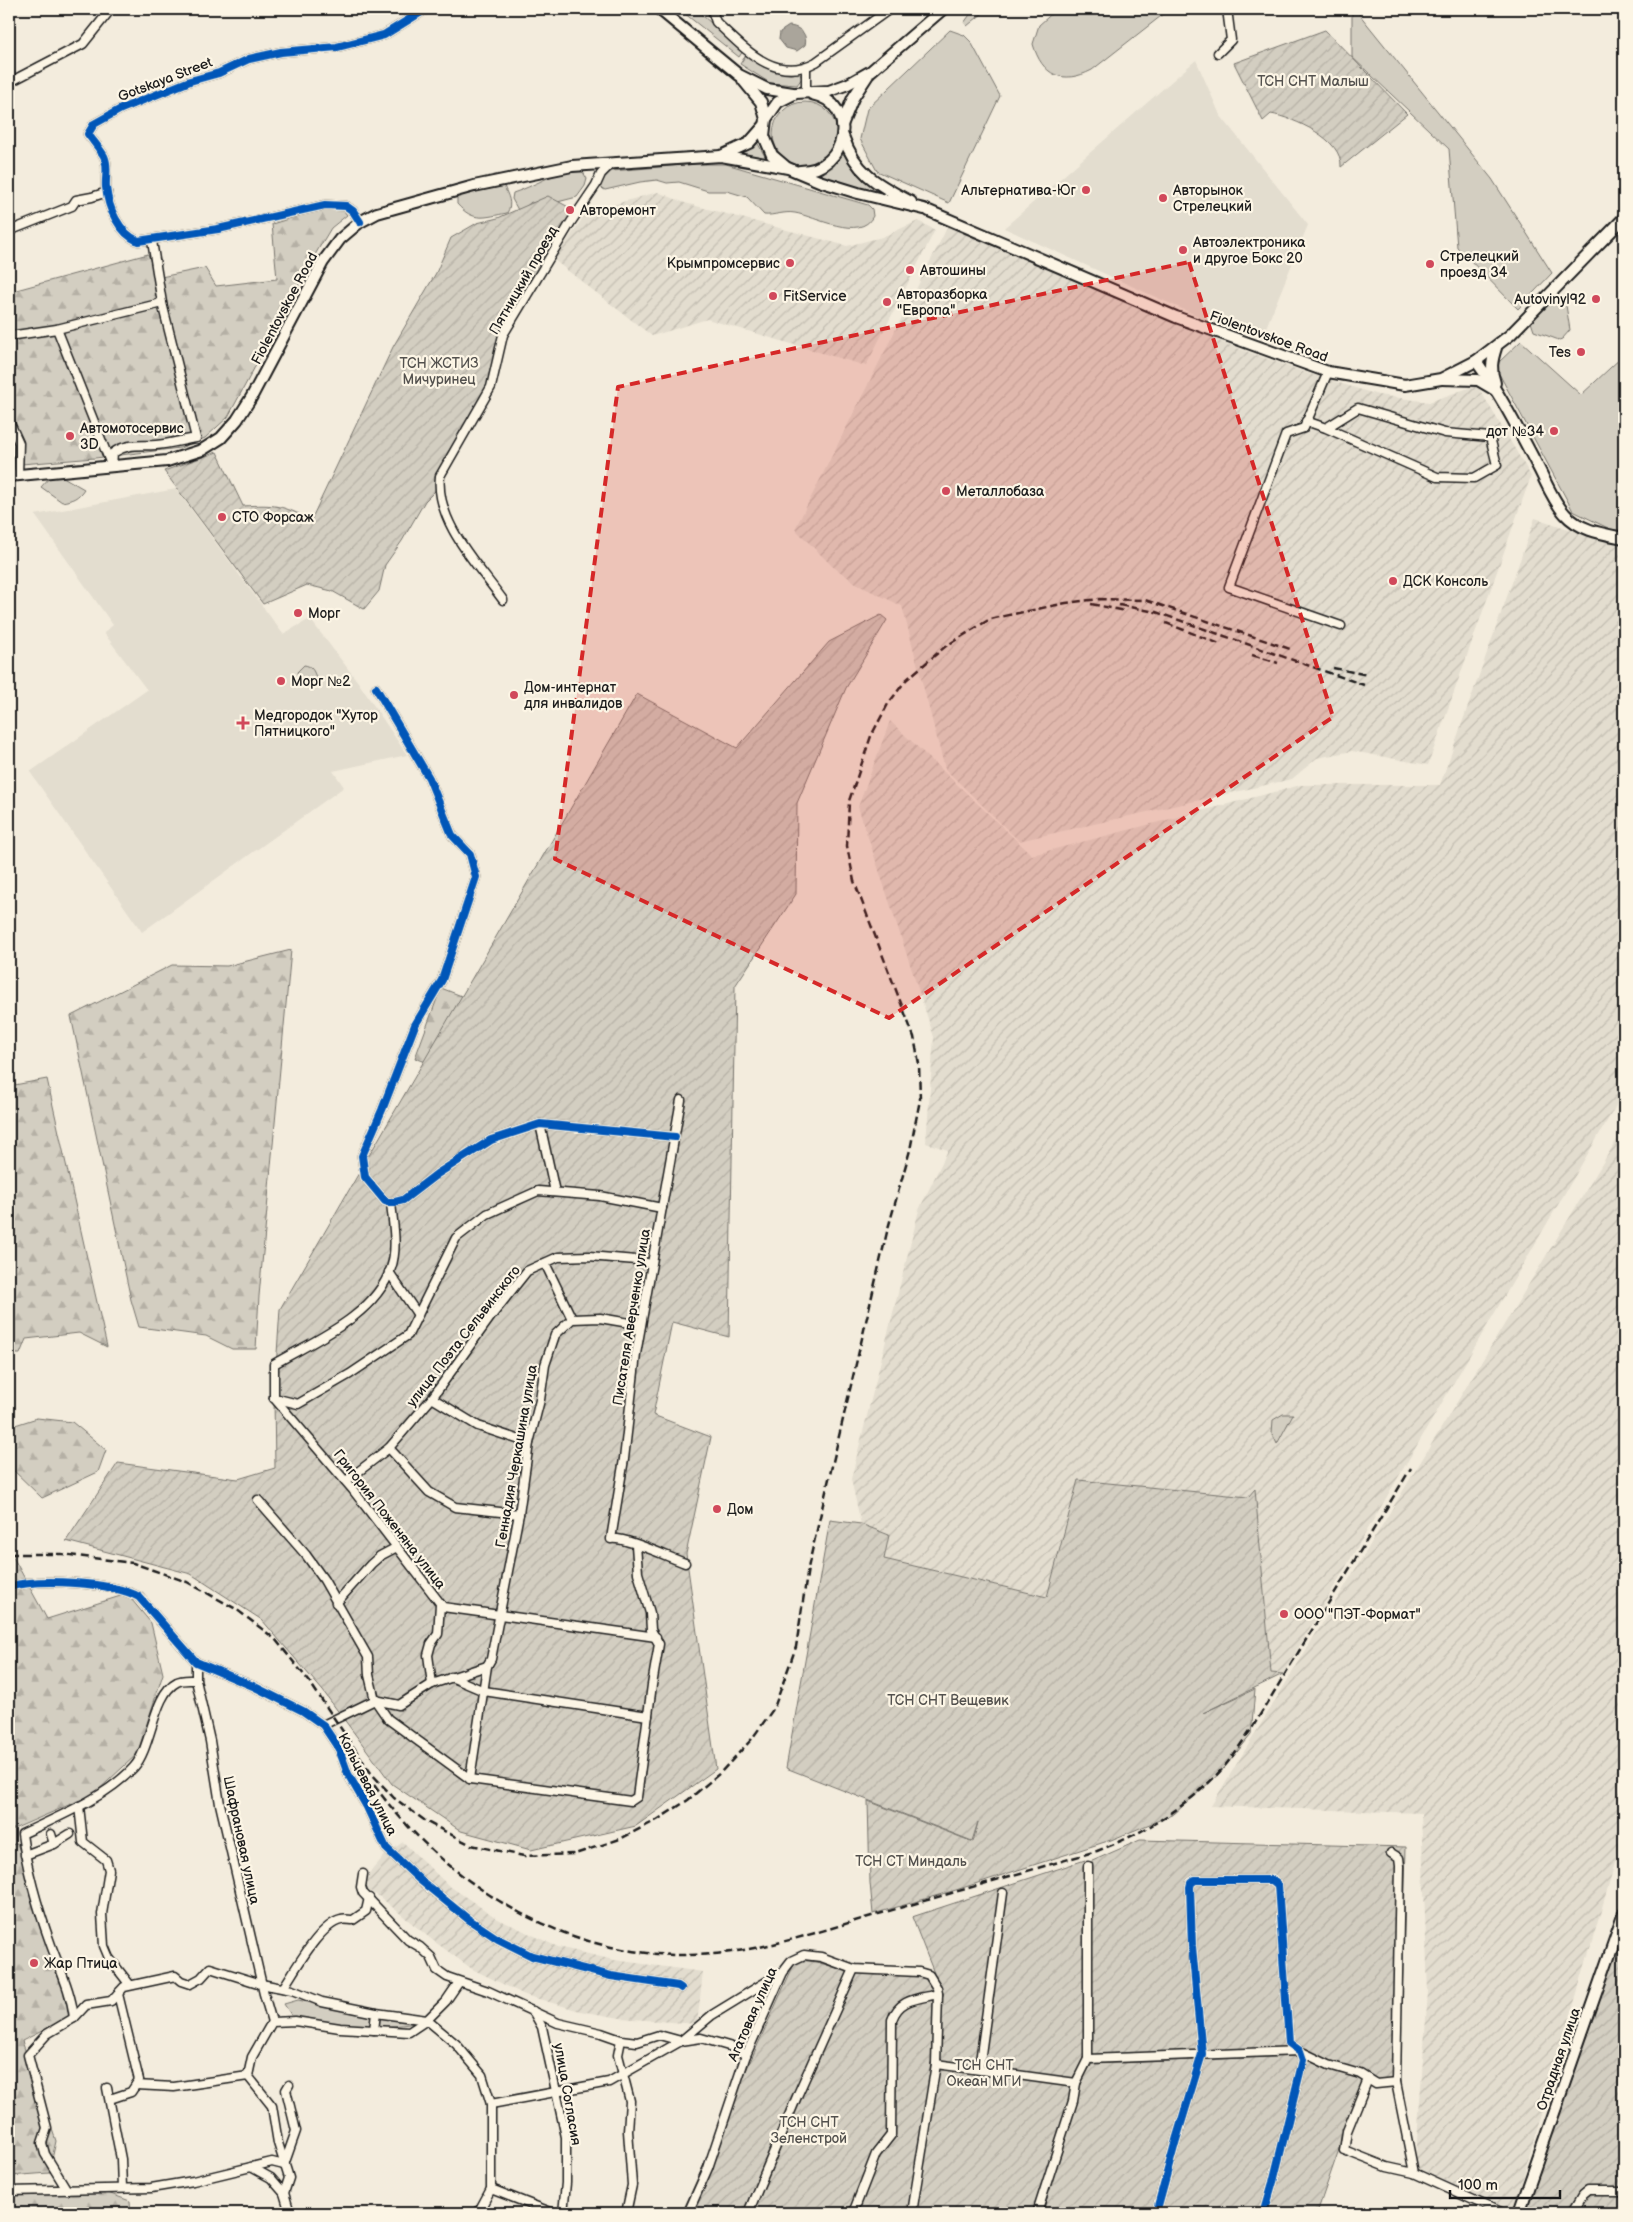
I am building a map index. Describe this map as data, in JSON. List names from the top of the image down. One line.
{"streets":{"main road":["Fiolentovskoe Road","Отрадная улица"],"street":["Gotskaya Street","Пятницкий проезд","Писателя Аверченко улица","улица Поэта Сельвинского","Геннадия Черкашина улица","Григория Поженяна улица","Кольцевая улица","Шафрановая улица","Агатовая улица","улица Согласия"]},"crossings":[["Gotskaya Street","Fiolentovskoe Road"],["Пятницкий проезд","Fiolentovskoe Road"],["Писателя Аверченко улица","улица Поэта Сельвинского"],["улица Поэта Сельвинского","Григория Поженяна улица"],["Геннадия Черкашина улица","Григория Поженяна улица"],["Кольцевая улица","Шафрановая улица"]],"parks":["ТСН СНТ Малыш","ТСН ЖСТИЗ Мичуринец","ТСН СНТ Вещевик","ТСН СТ Миндаль","ТСН СНТ Океан МГИ","ТСН СНТ Зеленстрой"],"places":{"other":["Альтернатива-Юг","Авторынок Стрелецкий","Авторемонт","Автоэлектроника и другое Бокс 20","Крымпромсервис","Стрелецкий проезд 34","Автошины","FitService","Autovinyl92","Авторазборка \"Европа\"","Tes","дот №34","Автомотосервис 3D","Металлобаза","СТО Форсаж","ДСК Консоль","Морг","Морг №2","Дом-интернат для инвалидов","Дом","ООО \"ПЭТ-Формат\"","Жар Птица"],"health":["Медгородок \"Хутор Пятницкого\""]},"scale_bar":"100 m"}
